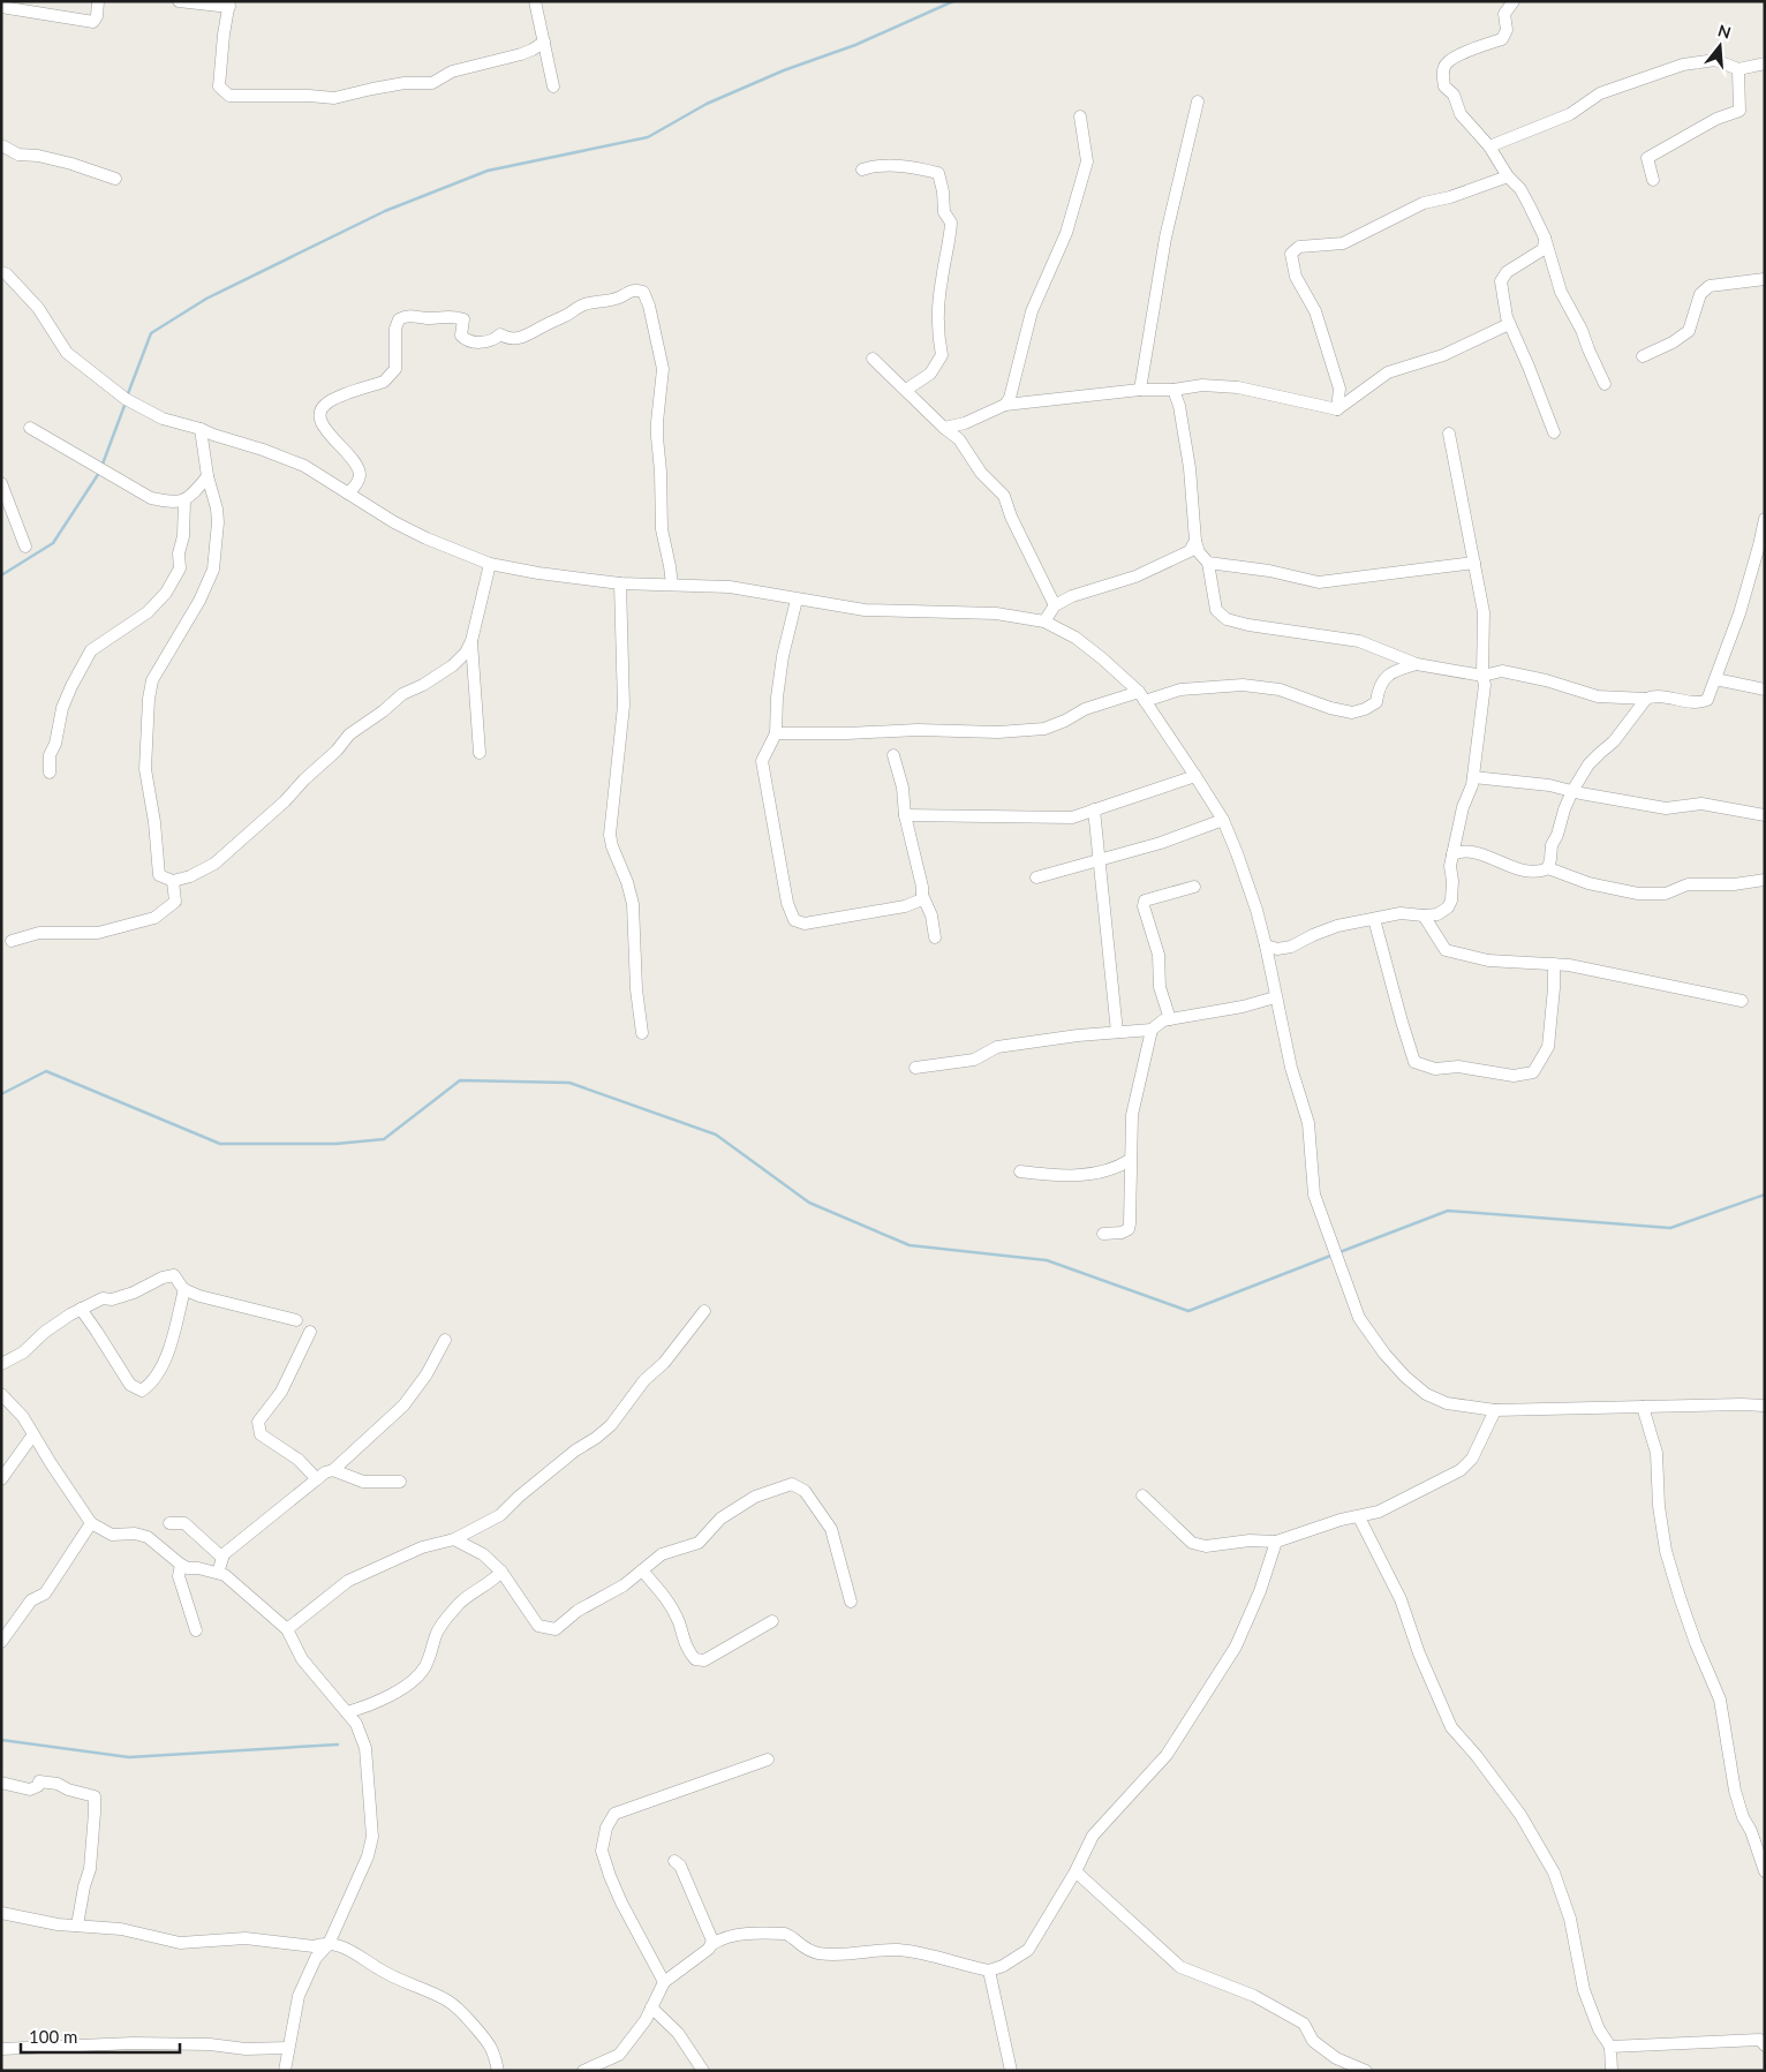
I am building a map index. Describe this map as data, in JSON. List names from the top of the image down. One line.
{"scale_bar":"100 m","north":"top"}
